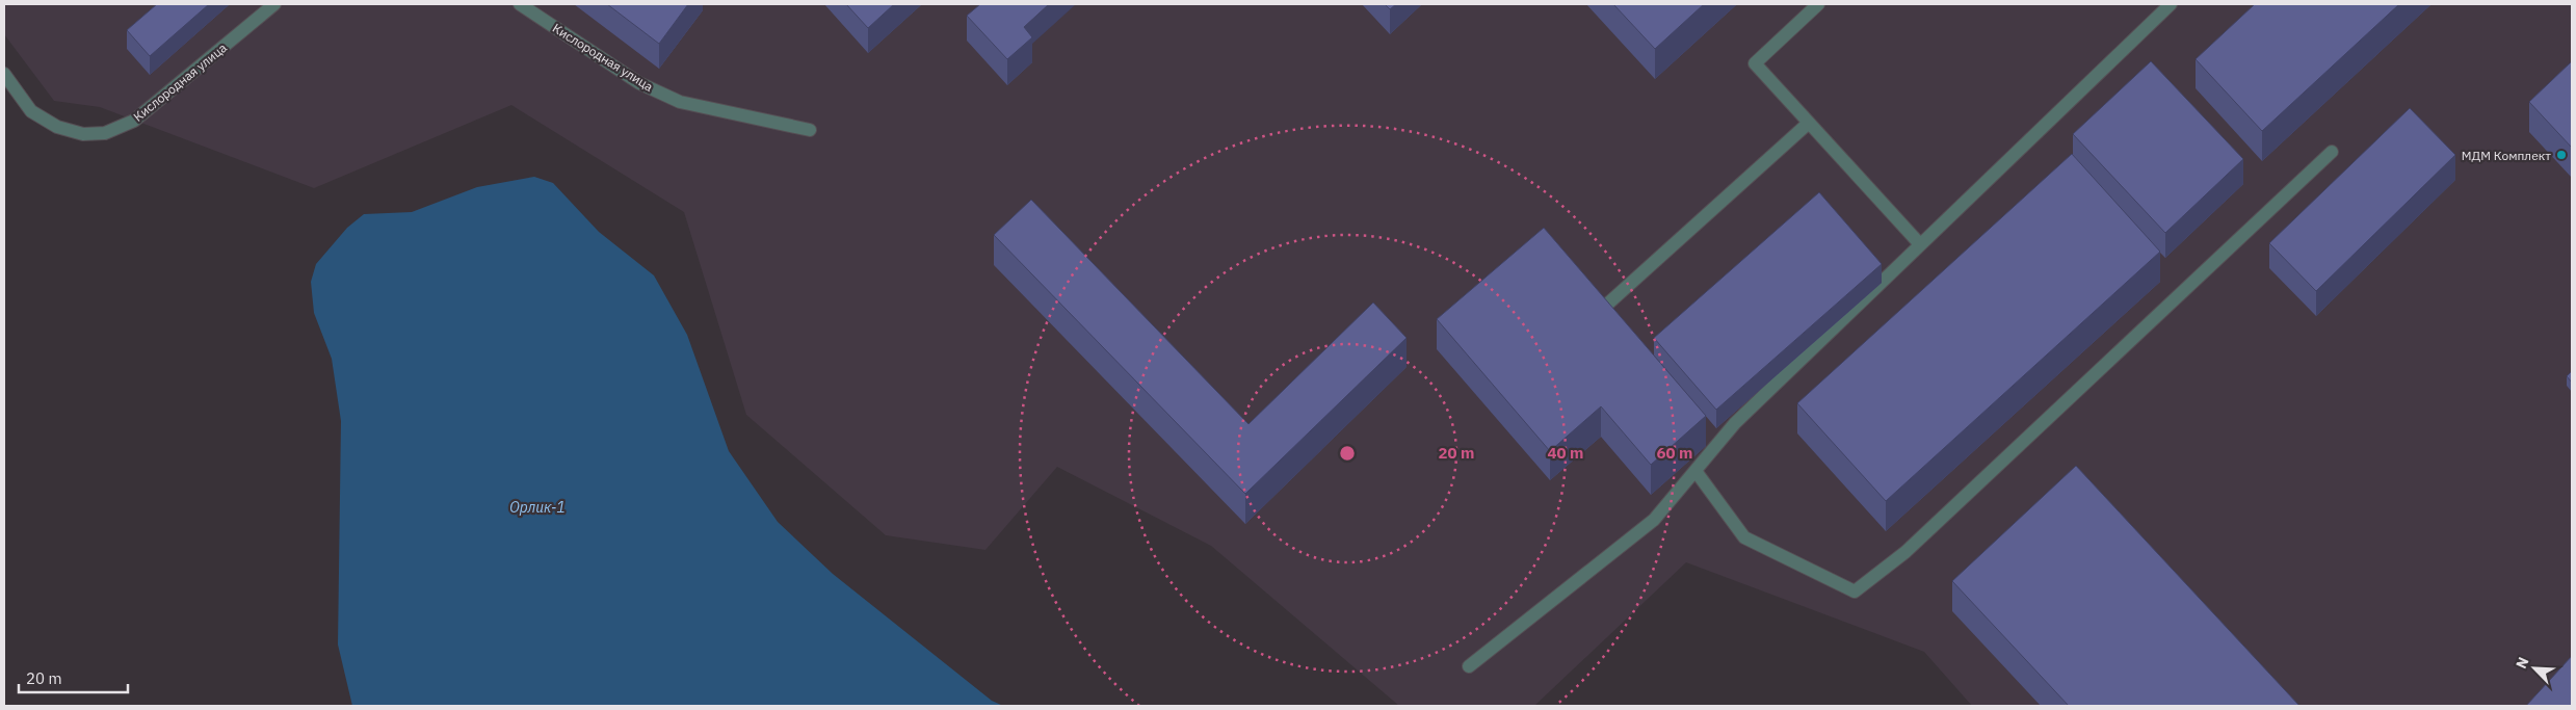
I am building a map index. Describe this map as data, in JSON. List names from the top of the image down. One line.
{"streets":{"street":["Кислородная улица"]},"water":["Орлик-1"],"places":["МДМ Комплект"],"scale_bar":"20 m","north":"top left","rings":["20 m","40 m","60 m"]}
